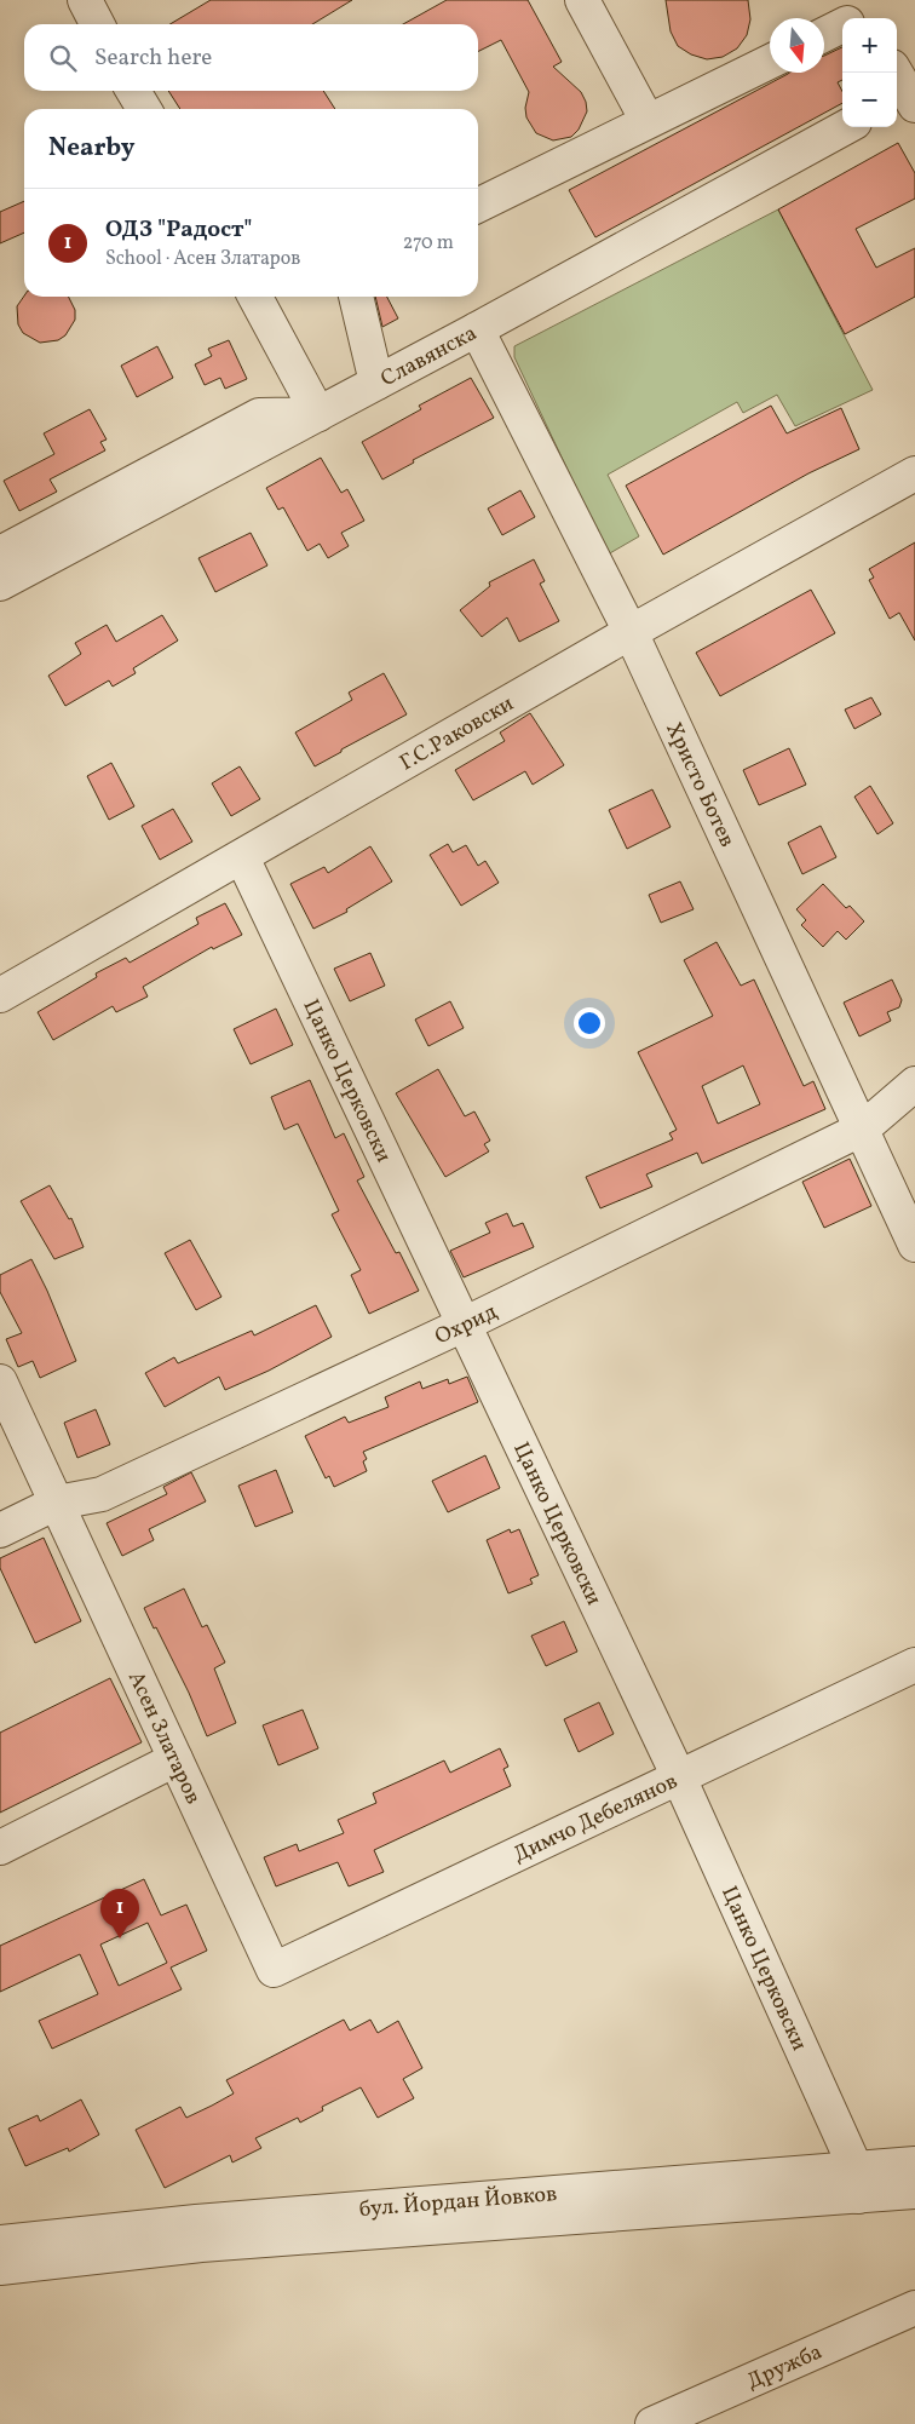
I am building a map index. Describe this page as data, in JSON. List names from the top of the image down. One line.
{"streets":{"street":["Славянска","Г.С.Раковски","Христо Ботев","Цанко Церковски","Охрид","Асен Златаров","Димчо Дебелянов","бул. Йордан Йовков","Дружба"]},"crossings":[["Славянска","Христо Ботев"],["Г.С.Раковски","Христо Ботев"],["Г.С.Раковски","Цанко Церковски"],["Христо Ботев","Охрид"],["Цанко Церковски","Охрид"],["Цанко Церковски","Димчо Дебелянов"],["Цанко Церковски","бул. Йордан Йовков"],["Охрид","Асен Златаров"],["Асен Златаров","Димчо Дебелянов"]],"north":"bottom","page":{"map_buttons":["+","−"],"search":"Search here","heading":"Nearby","list":[{"mark":"1","name":"ОДЗ \"Радост\"","note":"School · Асен Златаров","value":"270 m"}],"pins":"1"}}
